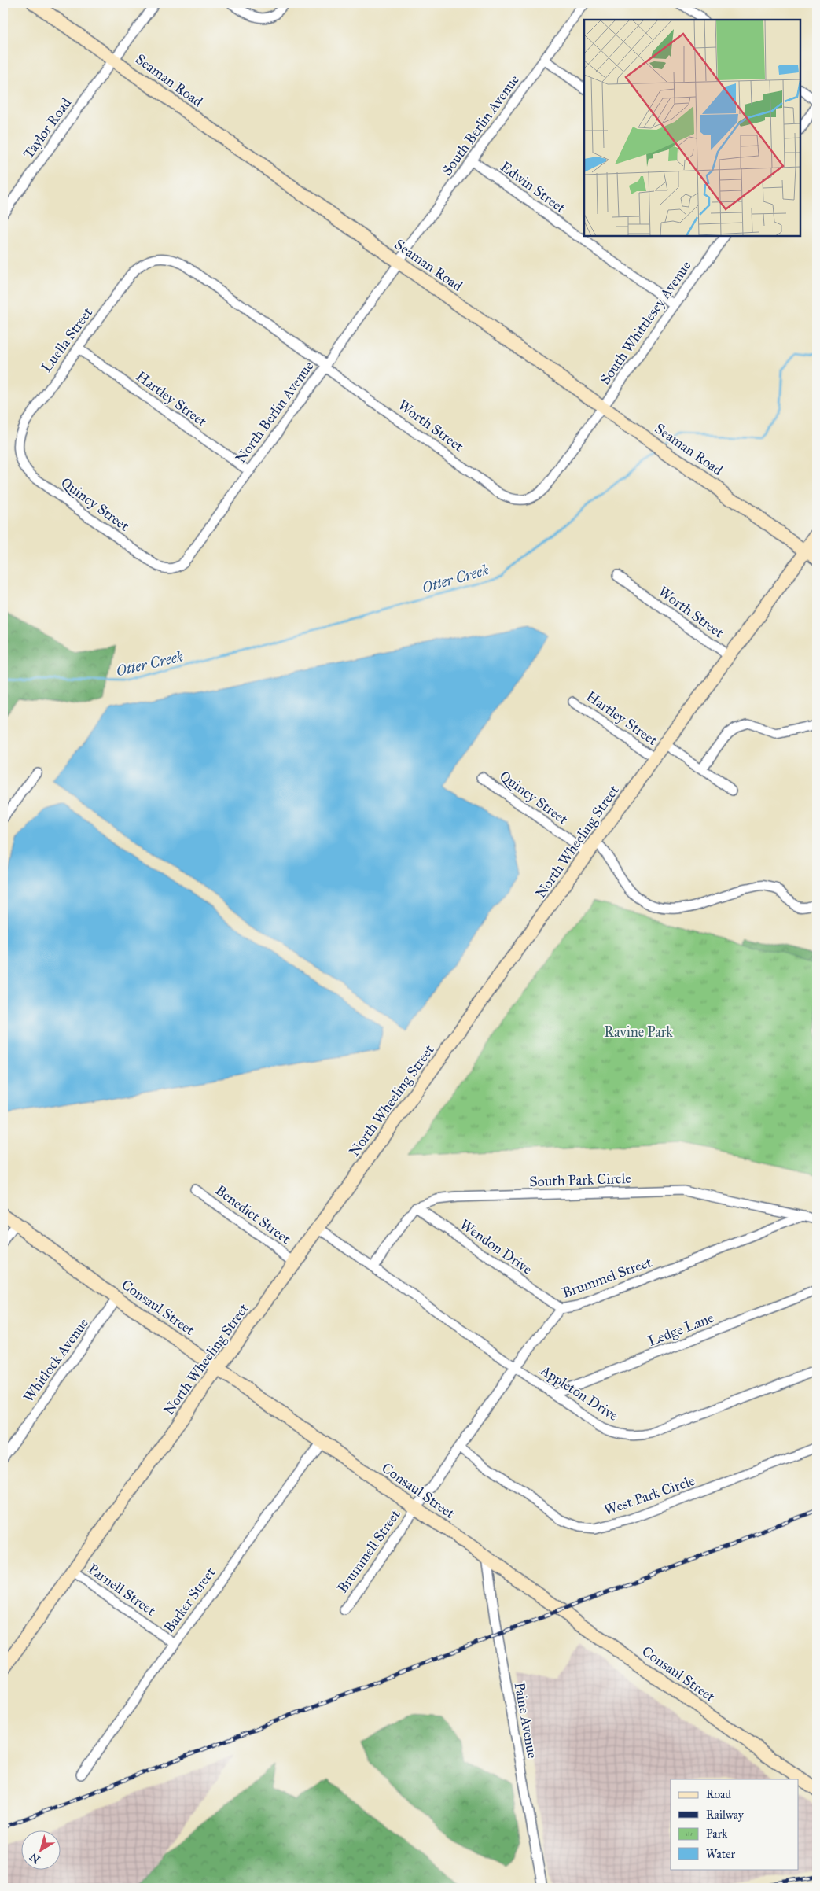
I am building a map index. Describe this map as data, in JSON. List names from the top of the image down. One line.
{"streets":{"street":["Seaman Road","South Berlin Avenue","Taylor Road","Edwin Street","South Whittlesey Avenue","Luella Street","Hartley Street","North Berlin Avenue","Worth Street","Quincy Street","North Wheeling Street","South Park Circle","Benedict Street","Wendon Drive","Brummel Street","Consaul Street","Ledge Lane","Whitlock Avenue","Appleton Drive","West Park Circle","Brummell Street","Parnell Street","Barker Street","Paine Avenue"]},"crossings":[["Seaman Road","South Berlin Avenue"],["Seaman Road","Taylor Road"],["Seaman Road","South Whittlesey Avenue"],["Seaman Road","North Berlin Avenue"],["Seaman Road","North Wheeling Street"],["South Berlin Avenue","Edwin Street"],["South Berlin Avenue","North Berlin Avenue"],["Edwin Street","South Whittlesey Avenue"],["South Whittlesey Avenue","Worth Street"],["Luella Street","Hartley Street"],["Luella Street","Worth Street"],["Luella Street","Quincy Street"],["Hartley Street","North Berlin Avenue"],["Hartley Street","North Wheeling Street"],["North Berlin Avenue","Worth Street"],["North Berlin Avenue","Quincy Street"],["Worth Street","North Wheeling Street"],["Quincy Street","North Wheeling Street"],["North Wheeling Street","Benedict Street"],["North Wheeling Street","Consaul Street"],["North Wheeling Street","Appleton Drive"],["North Wheeling Street","Parnell Street"],["South Park Circle","Wendon Drive"],["South Park Circle","Brummel Street"],["Wendon Drive","Brummel Street"],["Brummel Street","Consaul Street"],["Brummel Street","Appleton Drive"],["Brummel Street","West Park Circle"],["Brummel Street","Brummell Street"],["Consaul Street","Whitlock Avenue"],["Consaul Street","Brummell Street"],["Consaul Street","Barker Street"],["Consaul Street","Paine Avenue"],["Ledge Lane","Appleton Drive"],["Parnell Street","Barker Street"]],"water":["Otter Creek"],"parks":["Ravine Park"],"legend":["Road","Railway","Park","Water"],"north":"bottom left"}
